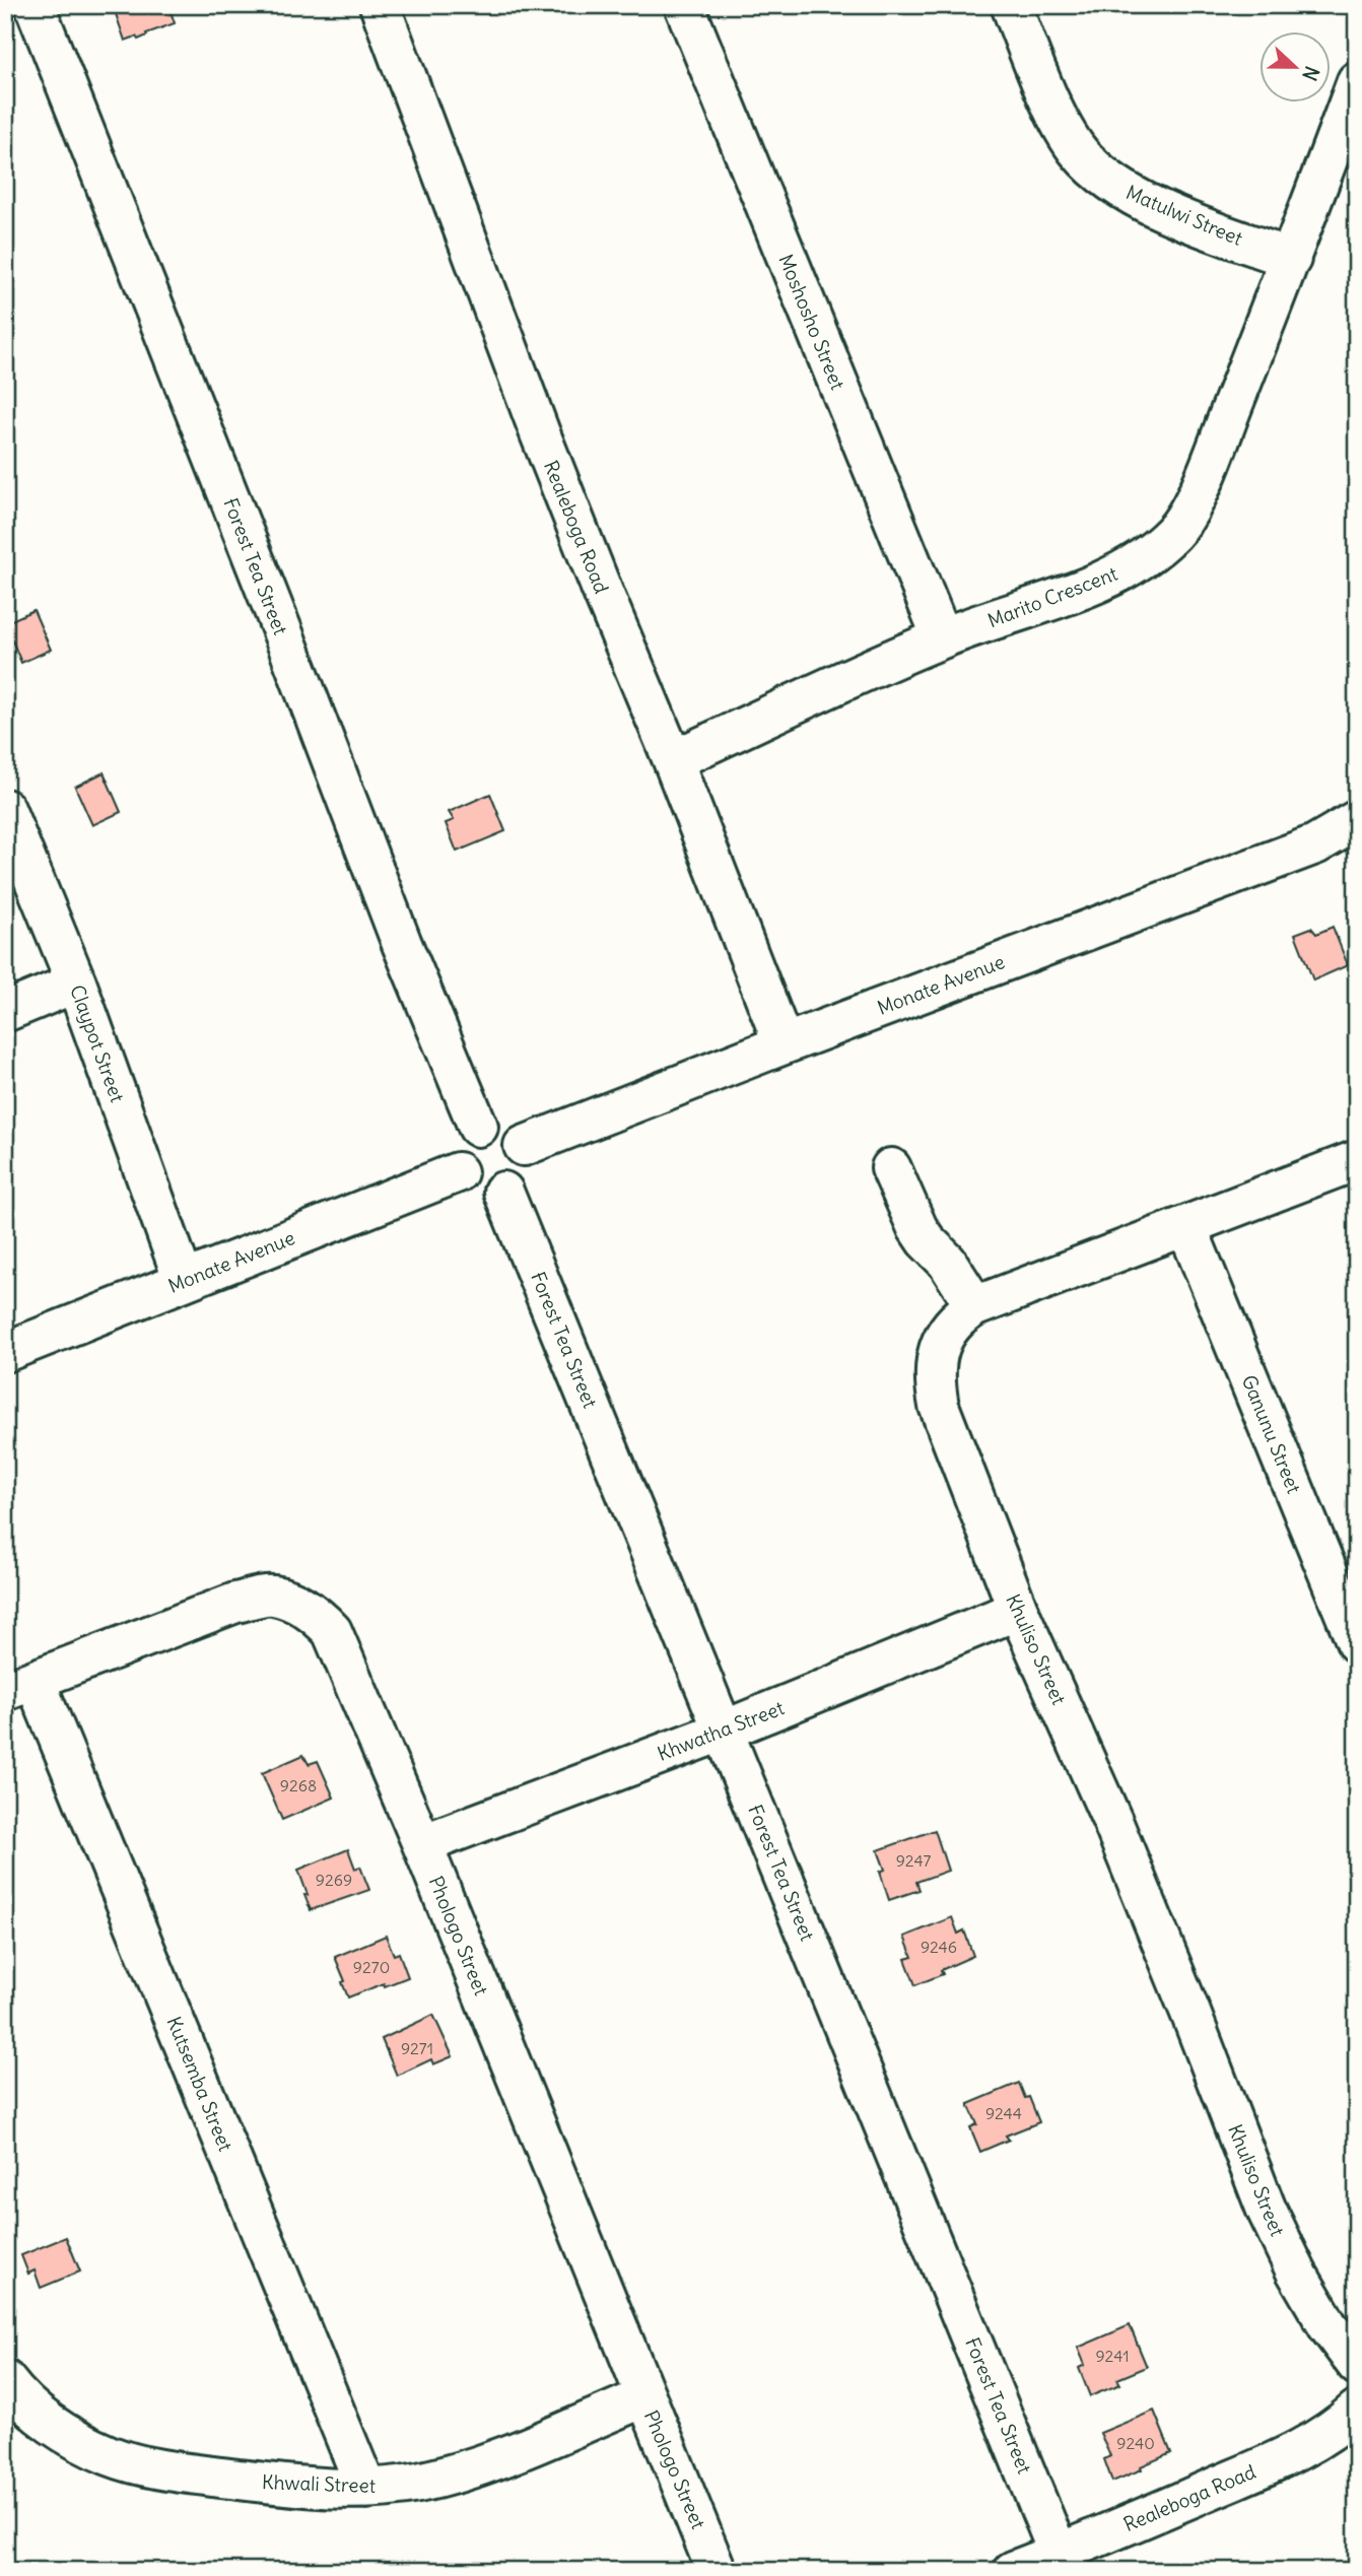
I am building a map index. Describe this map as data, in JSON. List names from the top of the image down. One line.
{"streets":{"street":["Matulwi Street","Moshosho Street","Realeboga Road","Forest Tea Street","Marito Crescent","Monate Avenue","Claypot Street","Ganunu Street","Khuliso Street","Khwatha Street","Phologo Street","Kutsemba Street","Khwali Street"]},"crossings":[["Matulwi Street","Marito Crescent"],["Moshosho Street","Marito Crescent"],["Realeboga Road","Forest Tea Street"],["Realeboga Road","Marito Crescent"],["Realeboga Road","Monate Avenue"],["Forest Tea Street","Monate Avenue"],["Forest Tea Street","Khwatha Street"],["Monate Avenue","Claypot Street"],["Ganunu Street","Khuliso Street"],["Khuliso Street","Khwatha Street"],["Khwatha Street","Phologo Street"],["Phologo Street","Kutsemba Street"],["Phologo Street","Khwali Street"],["Kutsemba Street","Khwali Street"]],"house_numbers":["9268","9247","9269","9246","9270","9271","9244","9241","9240"],"north":"right"}
